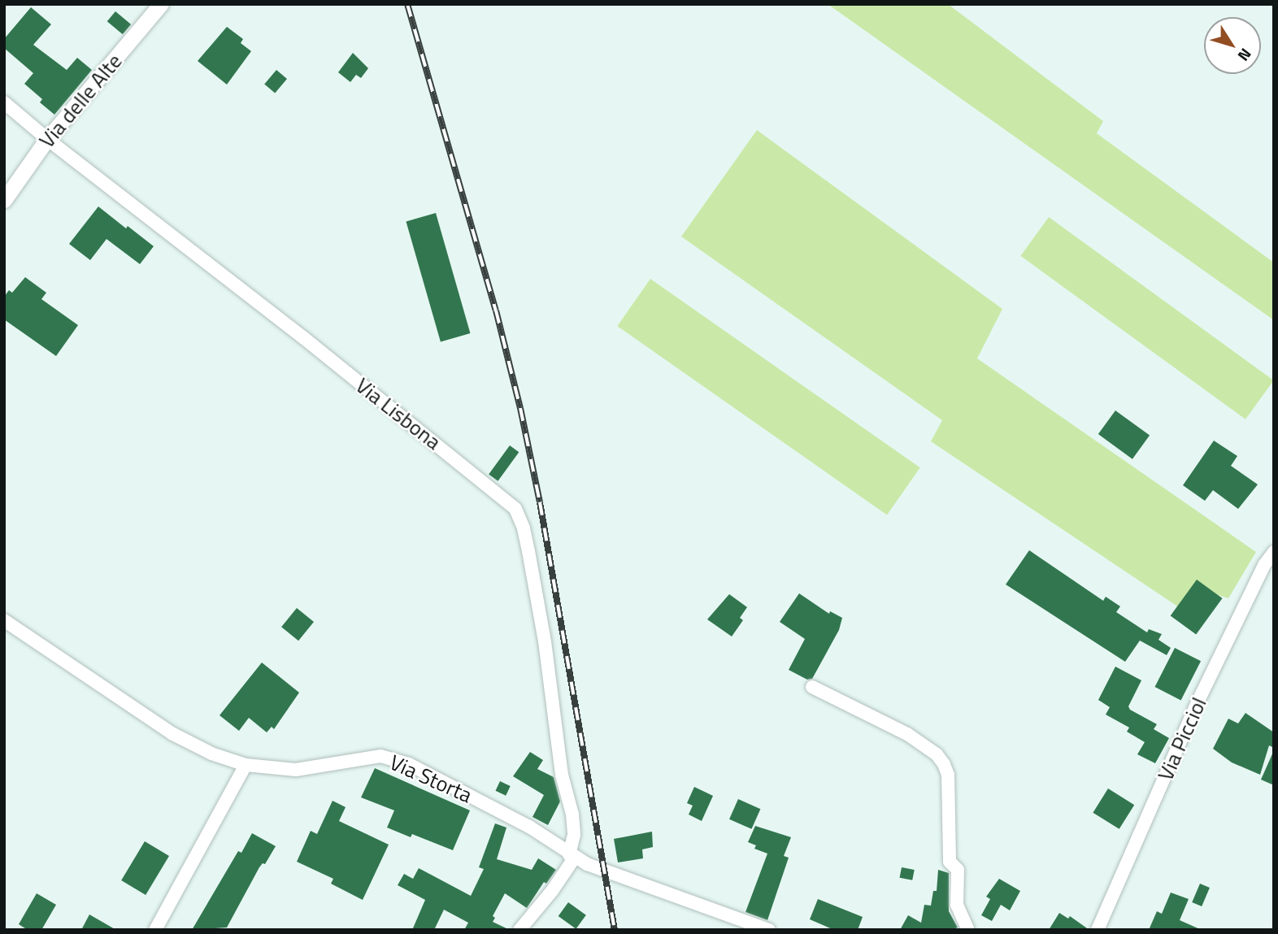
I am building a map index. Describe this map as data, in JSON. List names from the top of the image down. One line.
{"streets":{"street":["Via delle Alte","Via Lisbona","Via Picciol","Via Storta"]},"crossings":[["Via delle Alte","Via Lisbona"],["Via Lisbona","Via Storta"]],"north":"bottom right"}
